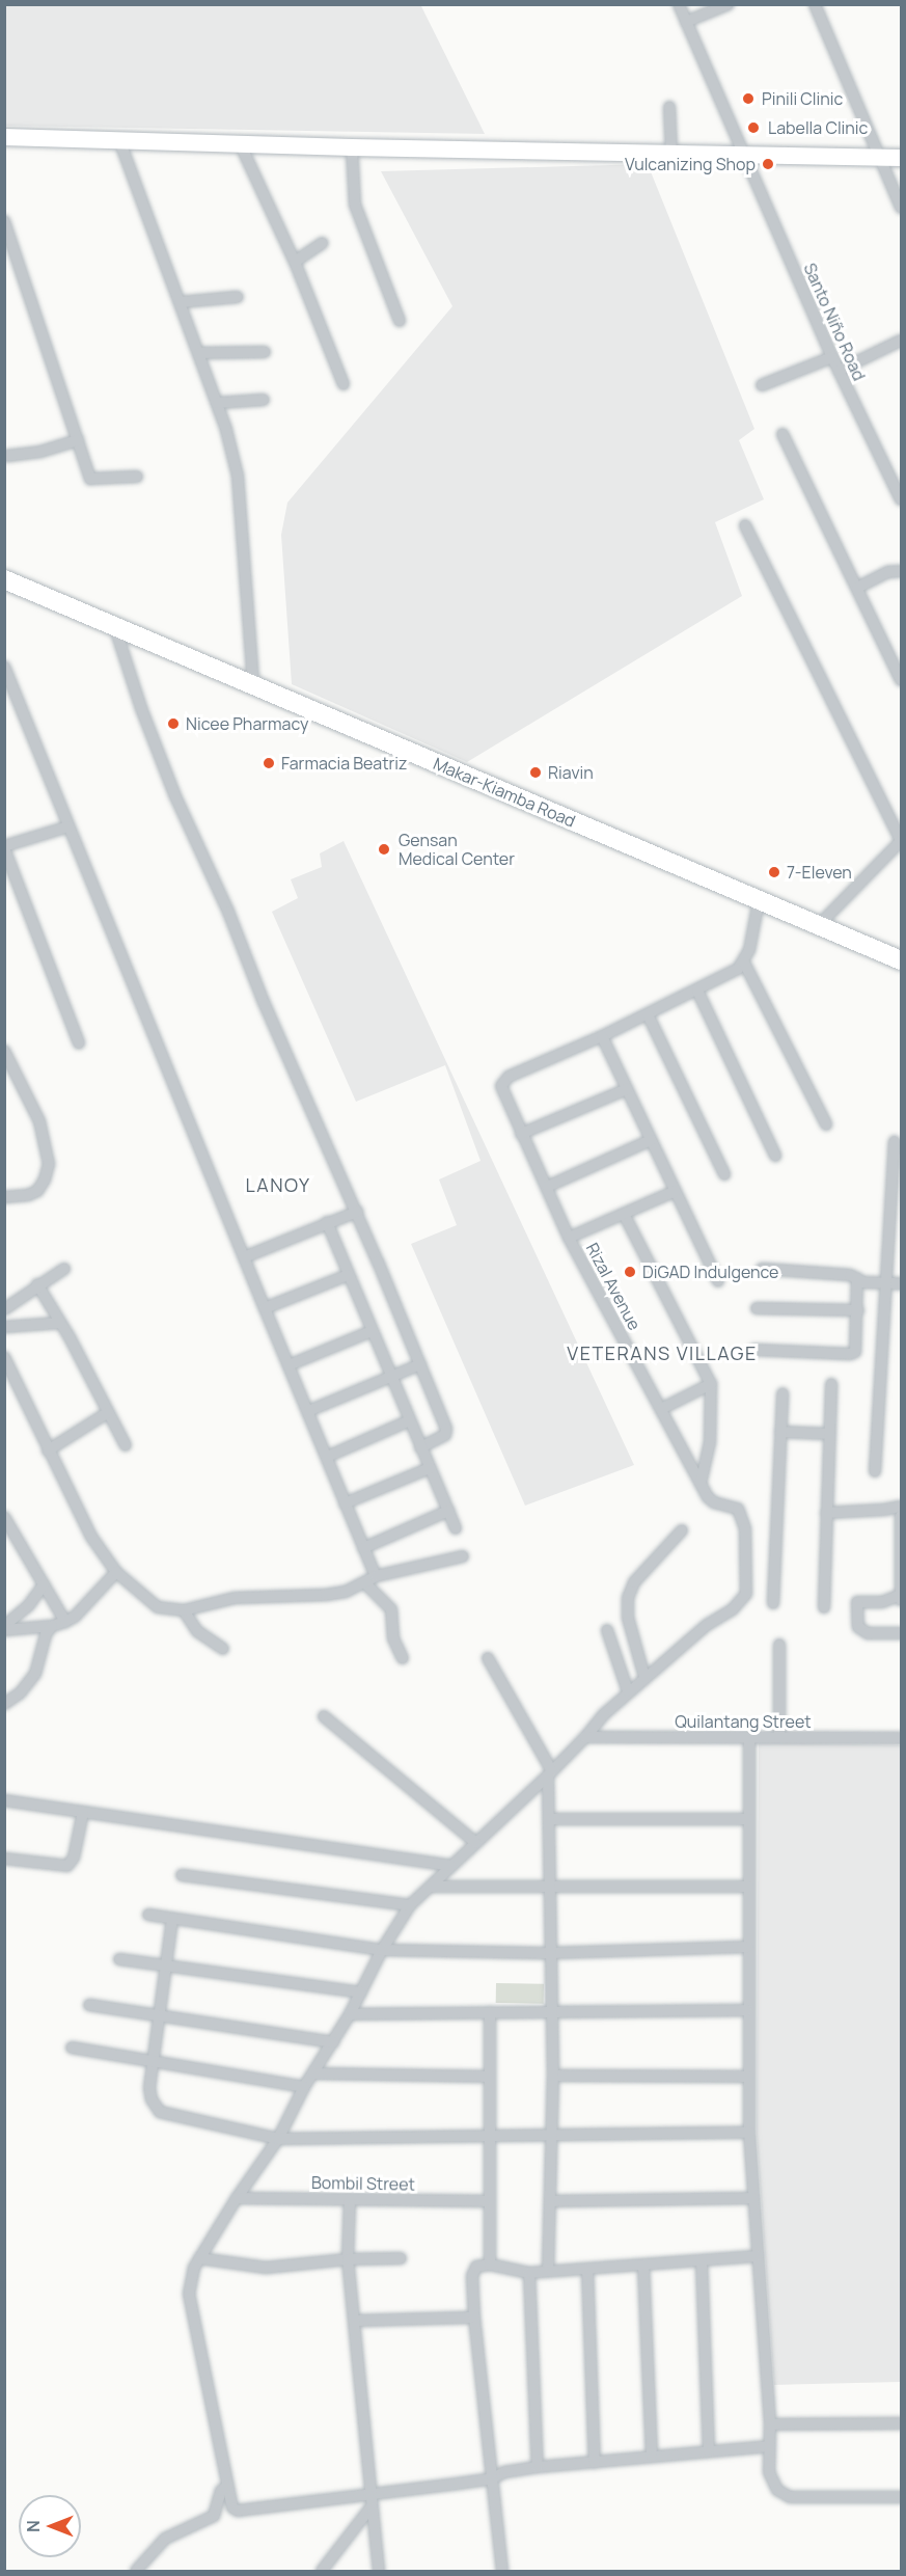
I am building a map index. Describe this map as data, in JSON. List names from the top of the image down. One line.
{"streets":{"main road":["Makar-Kiamba Road"],"street":["Santo Niño Road","Rizal Avenue","Quilantang Street","Bombil Street"]},"districts":["LANOY","VETERANS VILLAGE"],"places":["Pinili Clinic","Labella Clinic","Vulcanizing Shop","Nicee Pharmacy","Farmacia Beatriz","Riavin","Gensan Medical Center","7-Eleven","DiGAD Indulgence"],"north":"left"}
